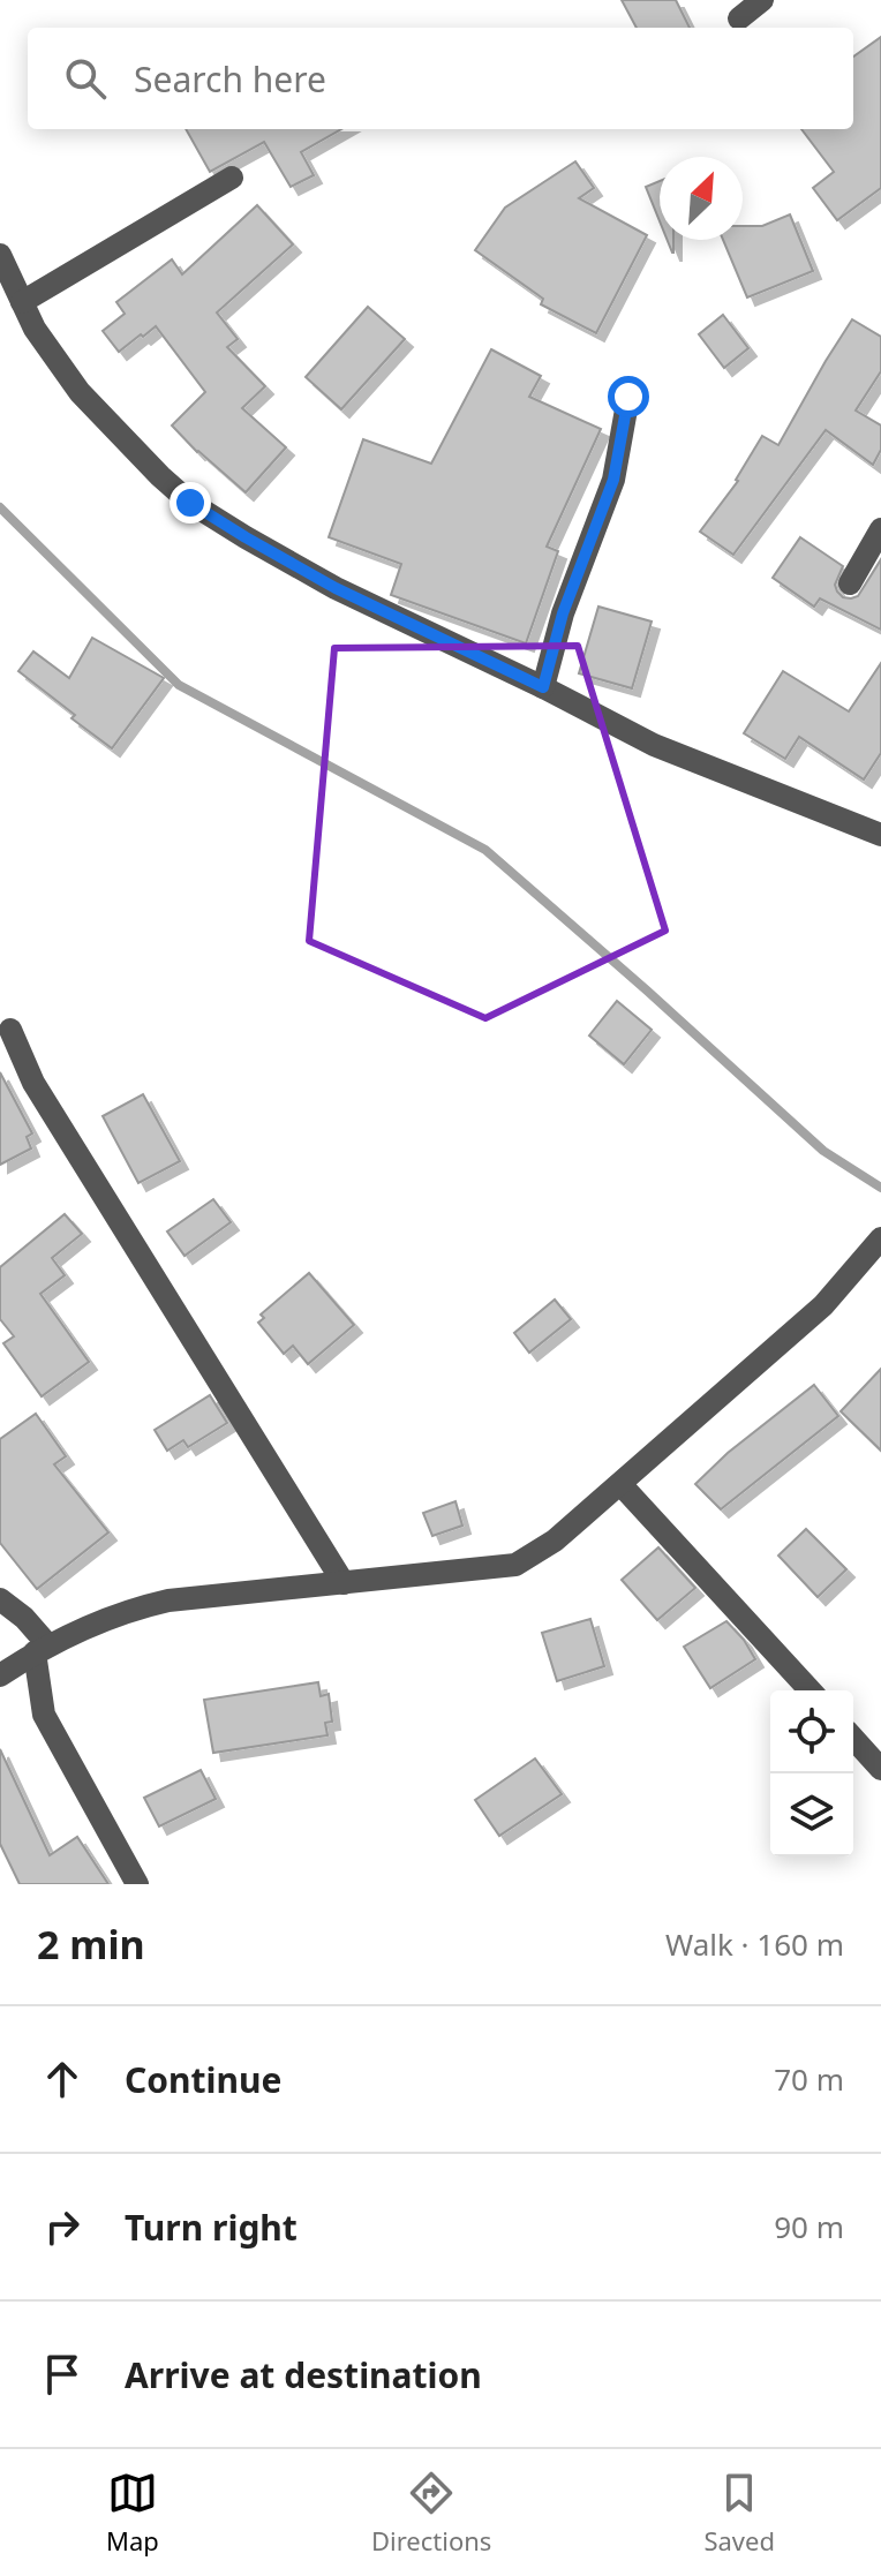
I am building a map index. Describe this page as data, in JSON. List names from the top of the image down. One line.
{"north":"top right","page":{"search":"Search here","heading":["2 min","Walk · 160 m"],"list":[["Continue","70 m"],["Turn right","90 m"],"Arrive at destination"],"nav":["Map","Directions","Saved"]}}
